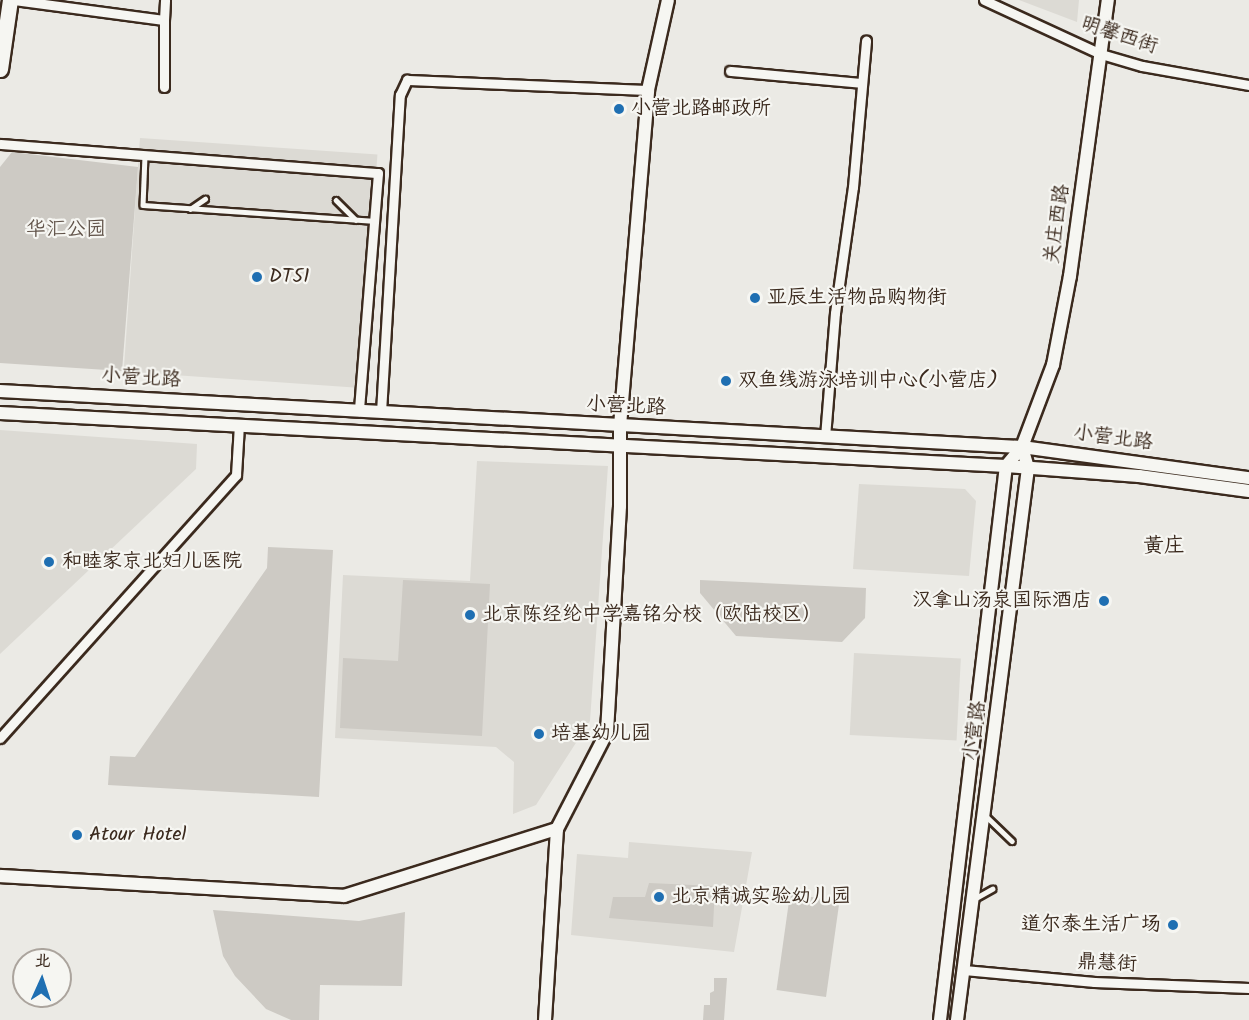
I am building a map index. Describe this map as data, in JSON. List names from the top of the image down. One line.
{"streets":{"street":["明馨西街","关庄西路","小营北路","小营路","鼎慧街"]},"crossings":[["明馨西街","关庄西路"],["关庄西路","小营北路"],["关庄西路","小营路"],["小营北路","小营路"],["小营路","鼎慧街"]],"districts":["黄庄"],"parks":["华汇公园"],"places":["小营北路邮政所","DT51","亚辰生活物品购物街","双鱼线游泳培训中心(小营店)","和睦家京北妇儿医院","汉拿山汤泉国际酒店","北京陈经纶中学嘉铭分校（欧陆校区）","培基幼儿园","Atour Hotel","北京精诚实验幼儿园","道尔泰生活广场"],"north":"top"}
